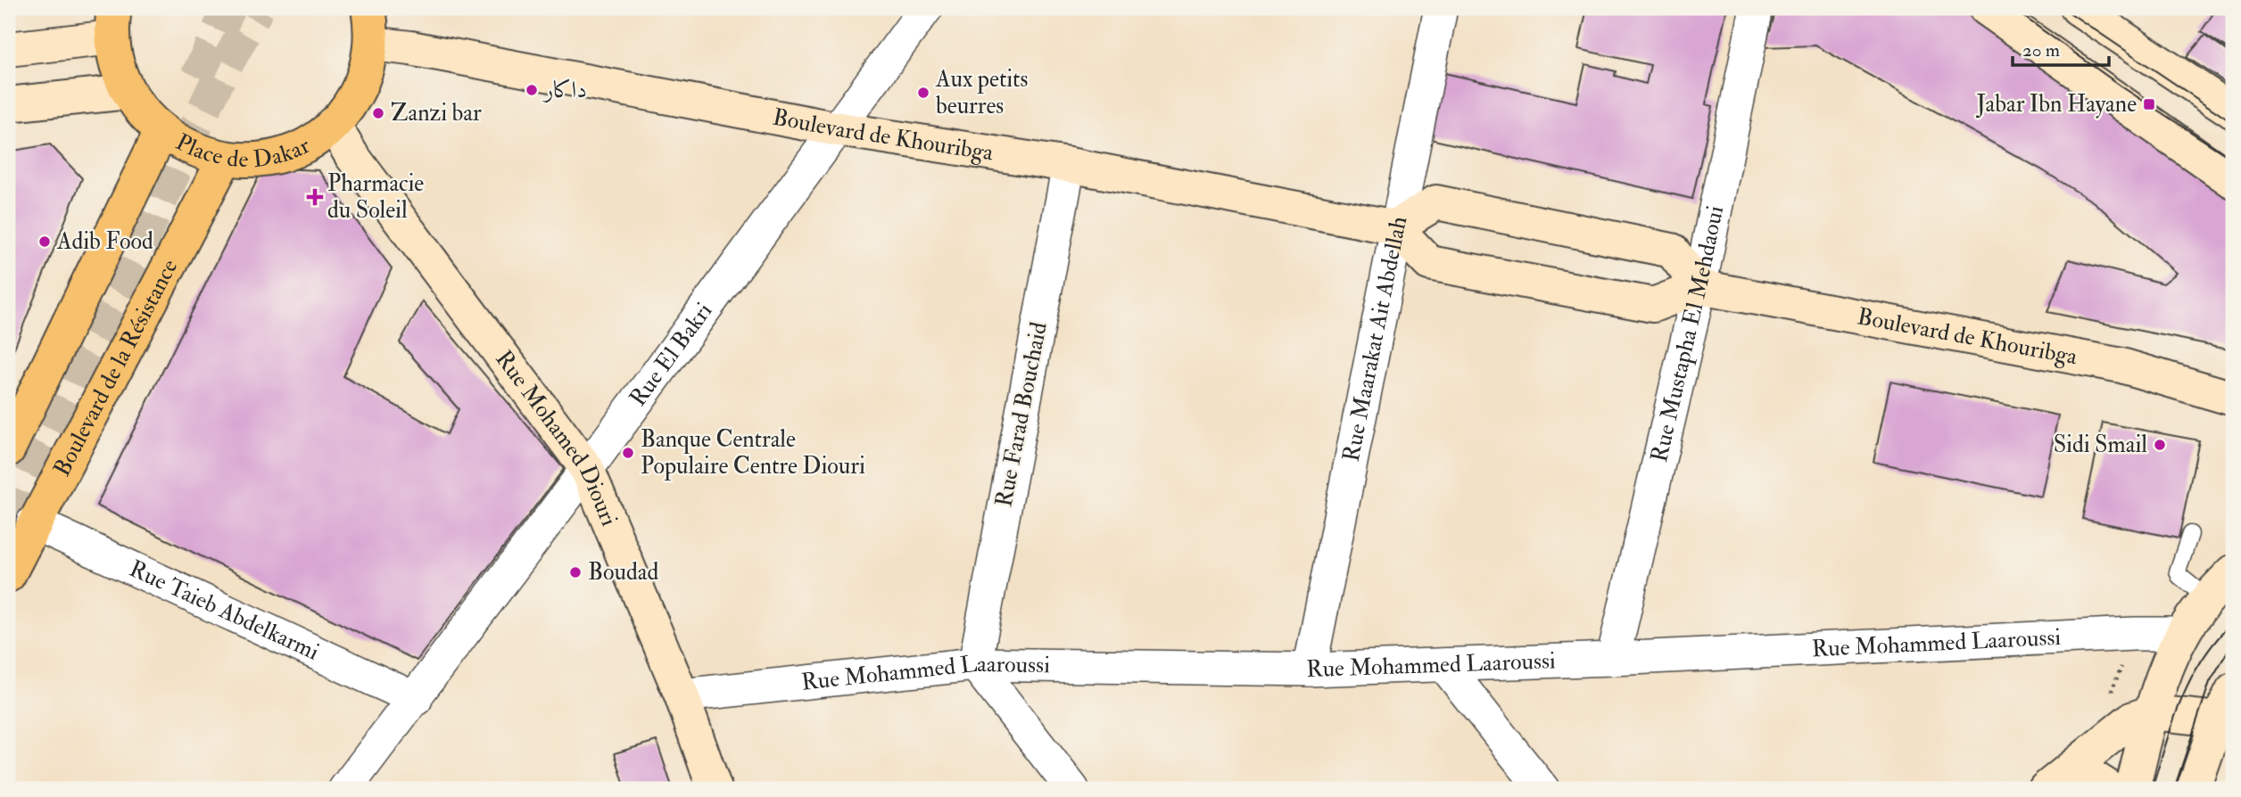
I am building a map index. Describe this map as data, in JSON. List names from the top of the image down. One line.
{"streets":{"main road":["Place de Dakar","Boulevard de Khouribga","Boulevard de la Résistance","Rue Mohamed Diouri"],"street":["Rue Mustapha El Mehdaoui","Rue Maarakat Ait Abdellah","Rue El Bakri","Rue Farad Bouchaid","Rue Taieb Abdelkarmi","Rue Mohammed Laaroussi"]},"crossings":[["Place de Dakar","Boulevard de Khouribga"],["Place de Dakar","Boulevard de la Résistance"],["Place de Dakar","Rue Mohamed Diouri"],["Boulevard de Khouribga","Rue Mustapha El Mehdaoui"],["Boulevard de Khouribga","Rue Maarakat Ait Abdellah"],["Boulevard de Khouribga","Rue El Bakri"],["Boulevard de Khouribga","Rue Farad Bouchaid"],["Rue Mustapha El Mehdaoui","Rue Mohammed Laaroussi"],["Rue Maarakat Ait Abdellah","Rue Mohammed Laaroussi"],["Rue El Bakri","Rue Mohamed Diouri"],["Rue El Bakri","Rue Taieb Abdelkarmi"],["Boulevard de la Résistance","Rue Taieb Abdelkarmi"],["Rue Farad Bouchaid","Rue Mohammed Laaroussi"],["Rue Mohamed Diouri","Rue Mohammed Laaroussi"]],"places":{"other":["داكار","Aux petits beurres","Zanzi bar","Adib Food","Sidi Smail","Banque Centrale Populaire Centre Diouri","Boudad"],"transit":["Jabar Ibn Hayane"],"health":["Pharmacie du Soleil"]},"scale_bar":"20 m"}
